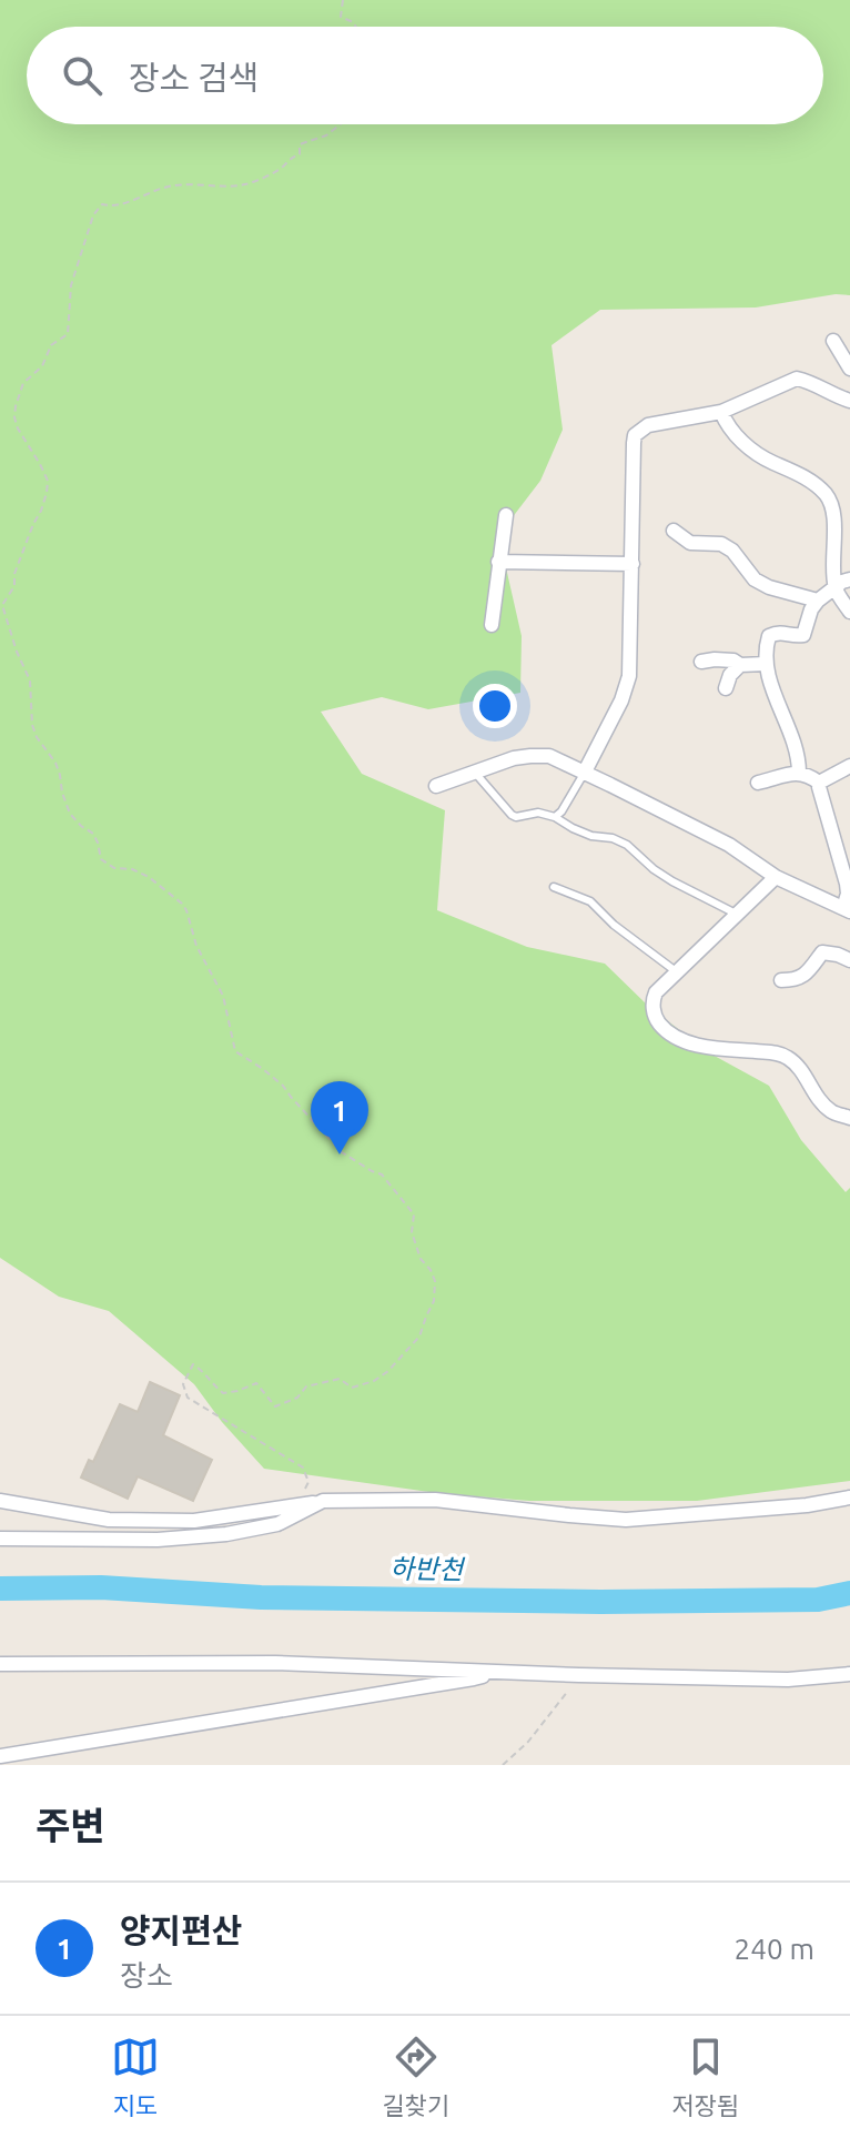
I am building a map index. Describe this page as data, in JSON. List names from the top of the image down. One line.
{"water":["하반천"],"page":{"search":"장소 검색","pins":"1","heading":"주변","list":[{"mark":"1","name":"양지편산","note":"장소","value":"240 m"}],"nav":["지도","길찾기","저장됨"]}}
